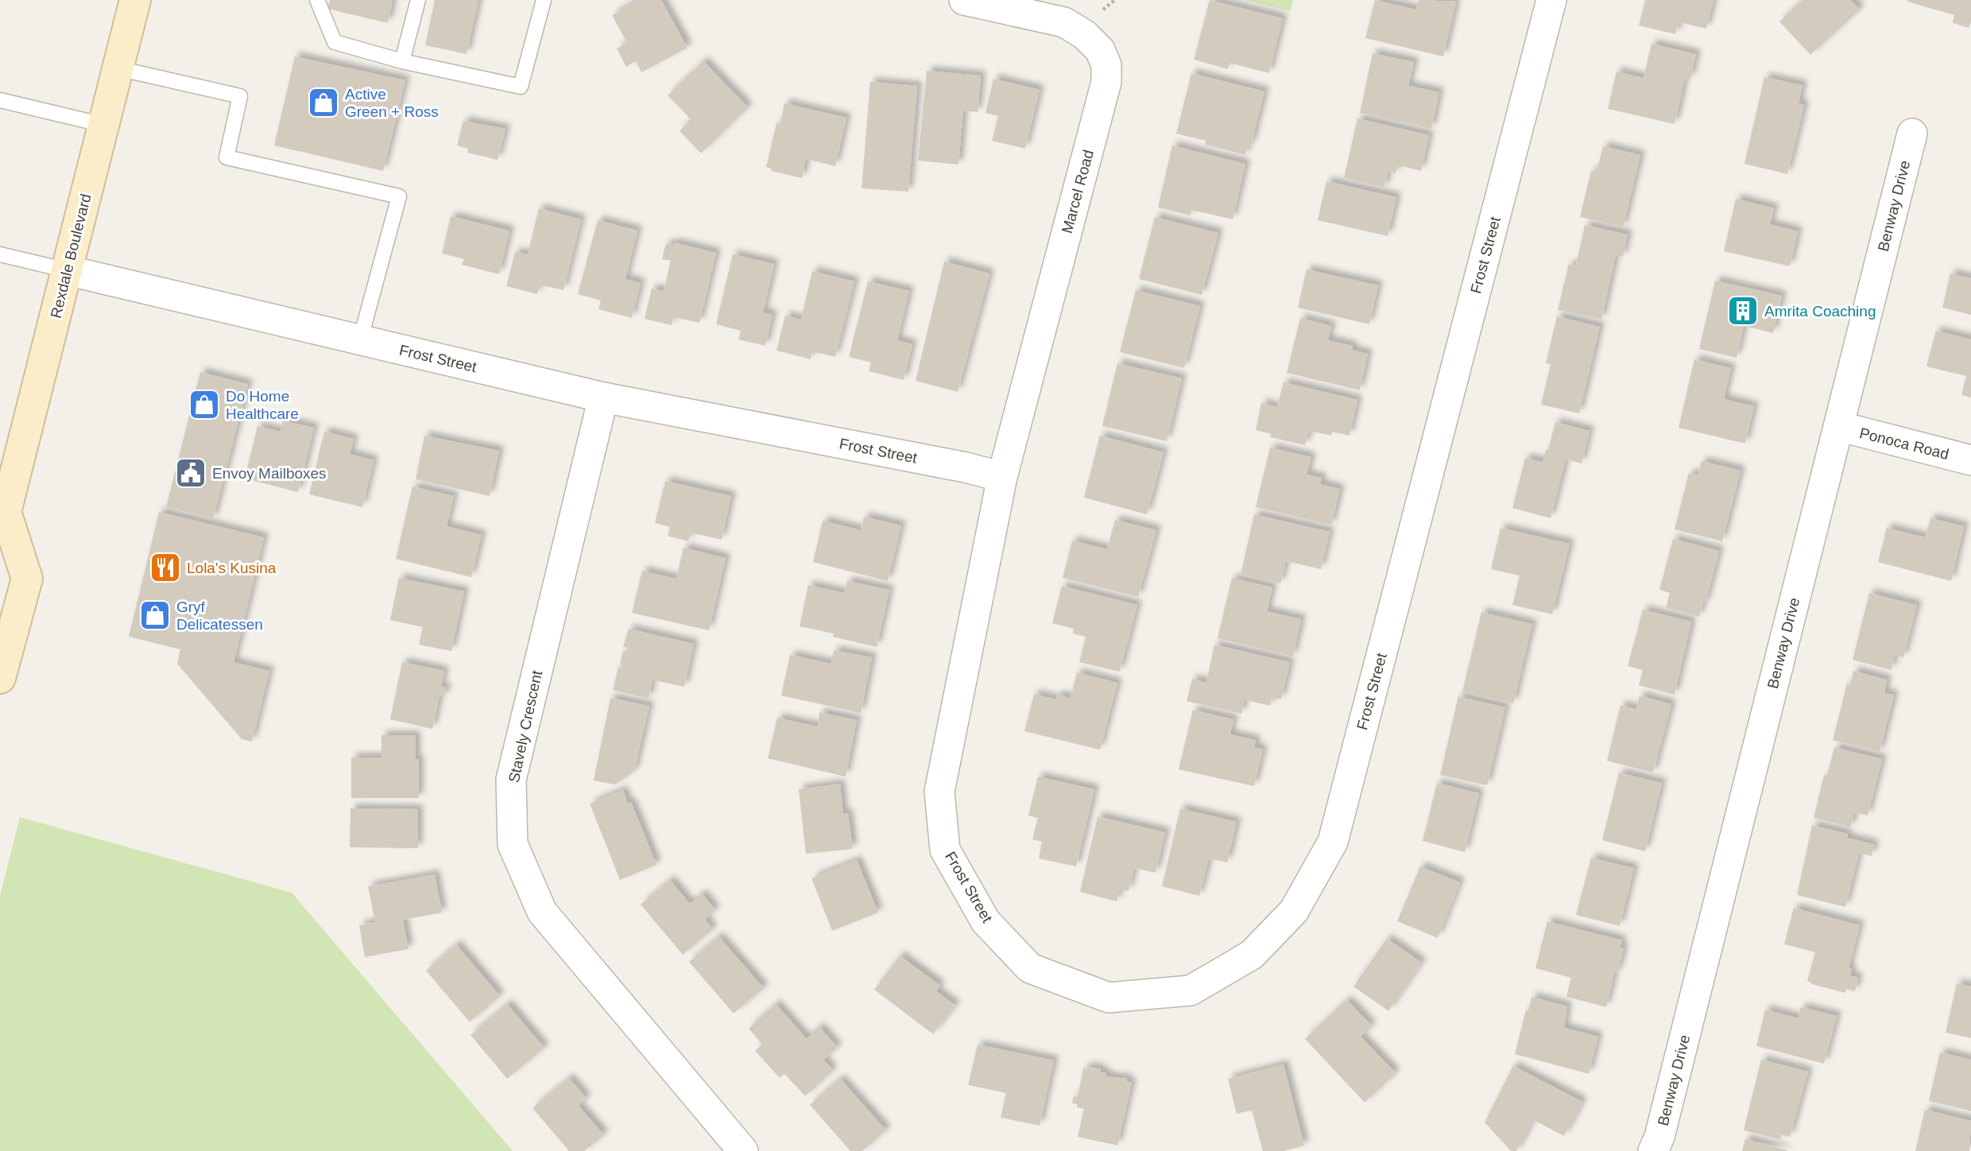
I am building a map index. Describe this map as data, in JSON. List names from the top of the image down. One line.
{"streets":{"main road":["Rexdale Boulevard"],"street":["Marcel Road","Benway Drive","Frost Street","Ponoca Road","Stavely Crescent"]},"crossings":[["Marcel Road","Frost Street"],["Benway Drive","Ponoca Road"],["Frost Street","Rexdale Boulevard"],["Frost Street","Stavely Crescent"]],"places":{"shop":["Active Green + Ross","Do Home Healthcare","Gryf Delicatessen"],"building":["Amrita Coaching"],"public building":["Envoy Mailboxes"],"restaurant":["Lola's Kusina"]}}
